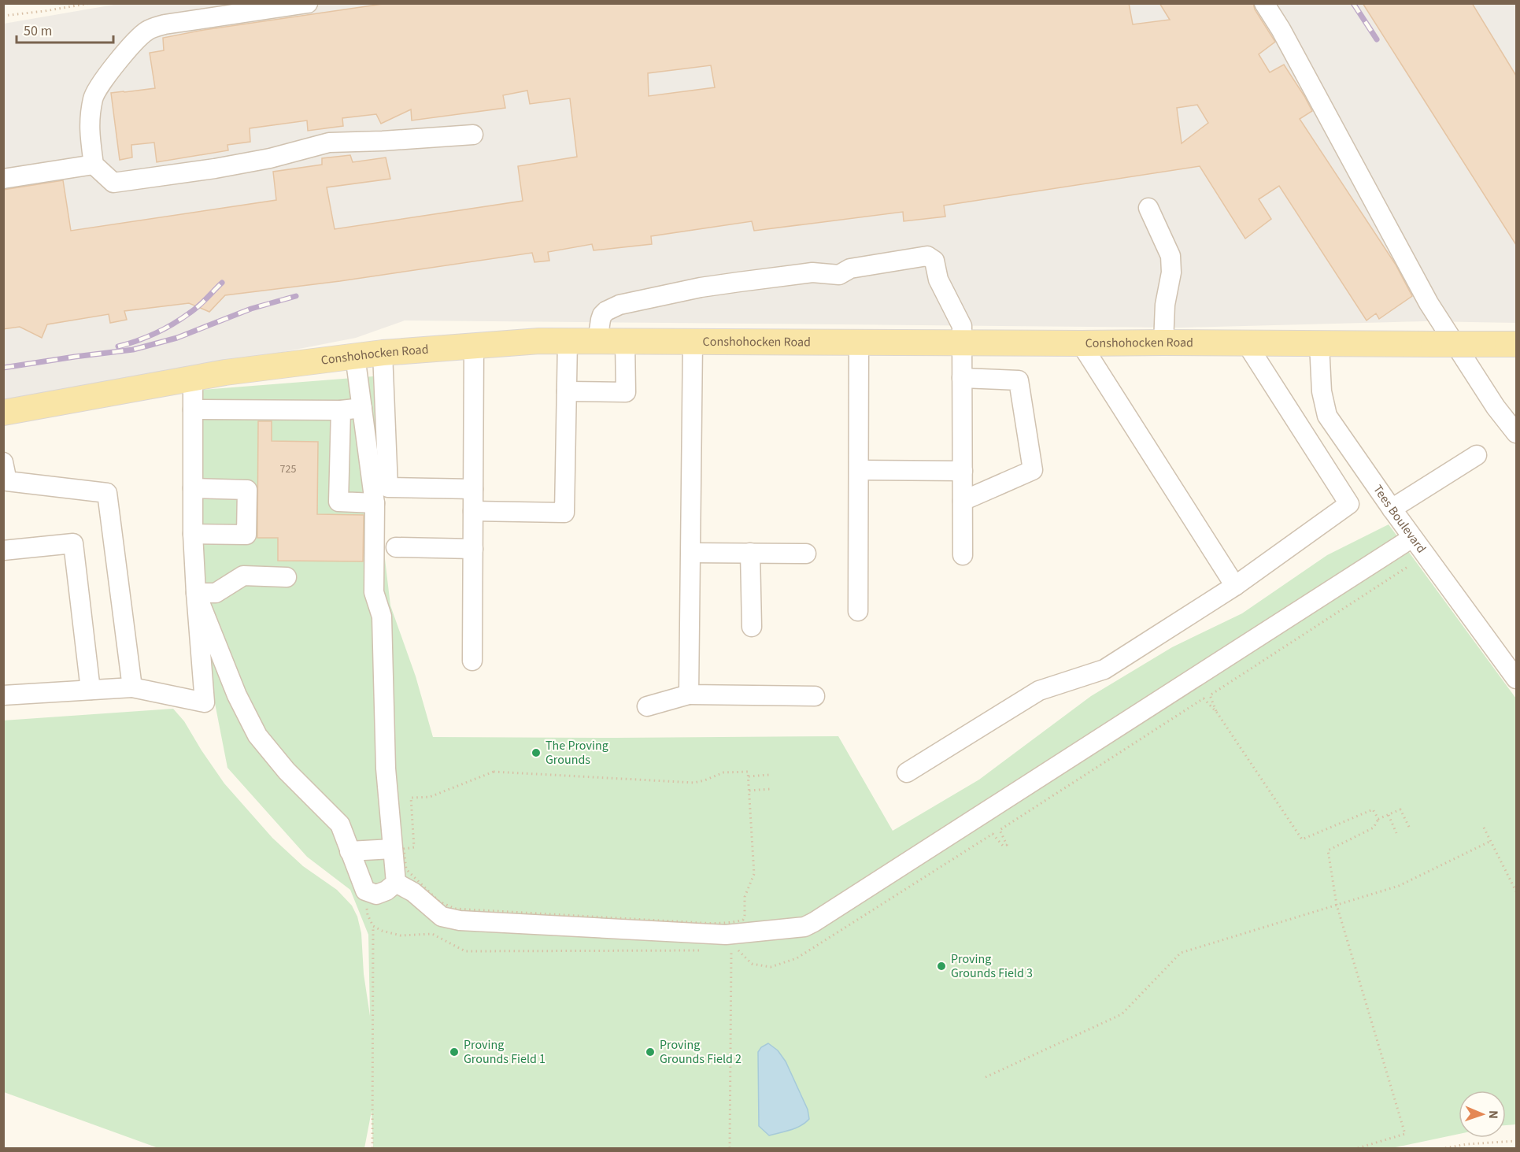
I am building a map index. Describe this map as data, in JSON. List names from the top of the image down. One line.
{"streets":{"main road":["Conshohocken Road"],"lane":["Tees Boulevard"]},"crossings":[["Conshohocken Road","Tees Boulevard"]],"places":["The Proving Grounds","Proving Grounds Field 3","Proving Grounds Field 1","Proving Grounds Field 2"],"house_numbers":["725"],"scale_bar":"50 m","north":"right"}
